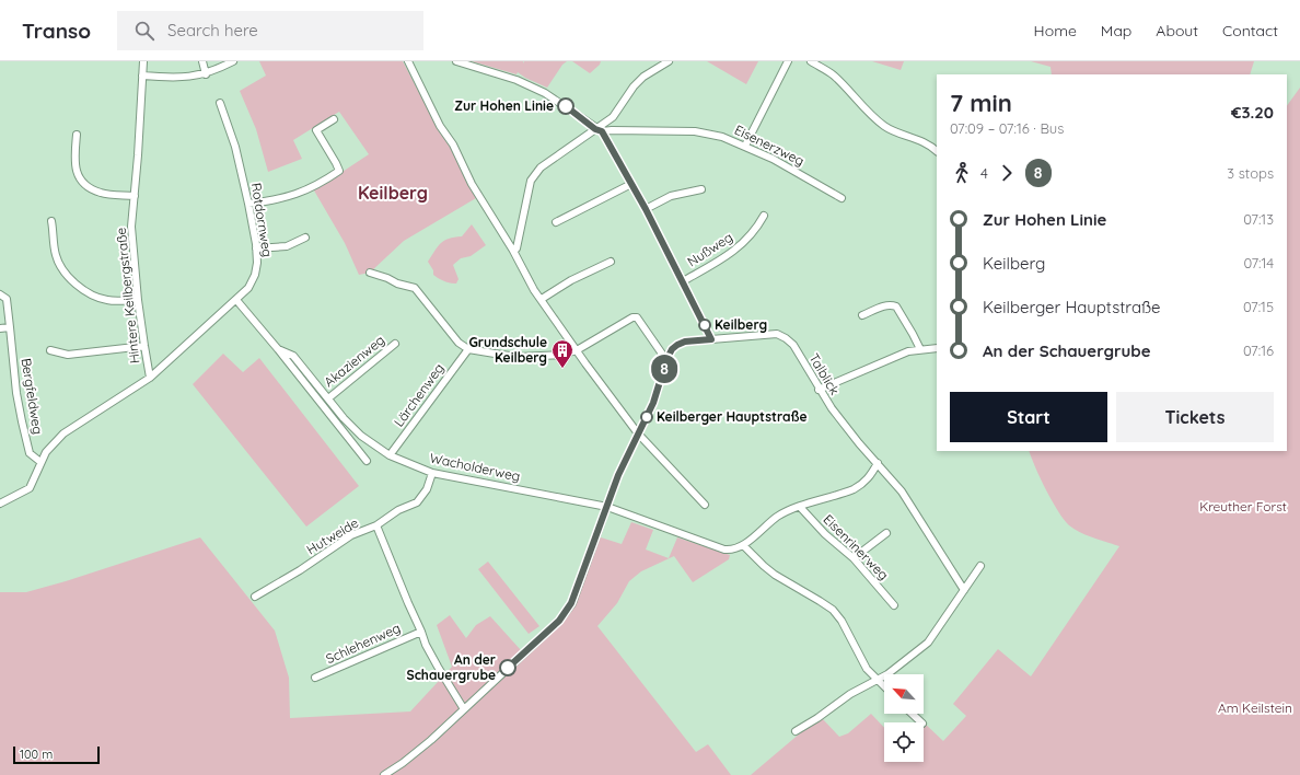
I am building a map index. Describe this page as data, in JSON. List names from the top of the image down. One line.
{"streets":{"street":["Eisenerzweg","Rotdornweg","Nußweg","Hintere Keilbergstraße","Akazienweg","Talblick","Lärchenweg","Bergfeldweg","Wacholderweg","Hutweide","Eisenrinerweg","Schlehenweg"]},"crossings":[["Rotdornweg","Hintere Keilbergstraße"],["Rotdornweg","Wacholderweg"],["Hintere Keilbergstraße","Bergfeldweg"],["Akazienweg","Wacholderweg"],["Talblick","Wacholderweg"],["Lärchenweg","Wacholderweg"],["Wacholderweg","Hutweide"]],"districts":["Keilberg"],"parks":["Kreuther Forst","Am Keilstein"],"places":{"other":["Zur Hohen Linie","Keilberg","Keilberger Hauptstraße","An der Schauergrube"],"building":["Grundschule Keilberg"]},"lines":["bus line 8"],"scale_bar":"100 m","north":"top left","page":{"header":"Transo","search":"Search here","nav":["Home","Map","About","Contact"],"on_map":"8","heading":["7 min","07:09 – 07:16 · Bus","€3.20"],"legs":["4","8","3 stops"],"list":[{"name":"Zur Hohen Linie","value":"07:13"},{"name":"Keilberg","value":"07:14"},{"name":"Keilberger Hauptstraße","value":"07:15"},{"name":"An der Schauergrube","value":"07:16"}],"buttons":["Start","Tickets"],"scale":"100 m"}}
